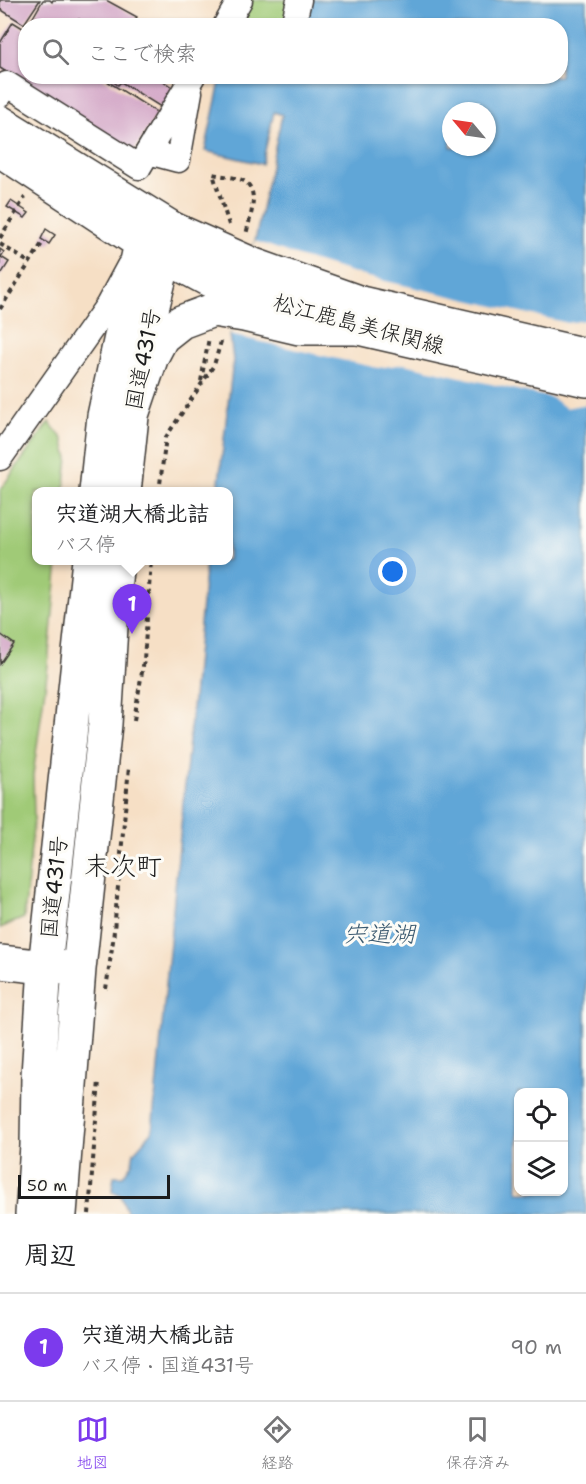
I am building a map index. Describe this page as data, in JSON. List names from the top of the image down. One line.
{"streets":{"main road":["松江鹿島美保関線","国道431号"]},"crossings":[["松江鹿島美保関線","国道431号"]],"districts":["末次町"],"water":["宍道湖"],"scale_bar":"50 m","north":"top left","page":{"search":"ここで検索","popup":["宍道湖大橋北詰","バス停"],"pins":"1","scale":"50 m","heading":"周辺","list":[{"mark":"1","name":"宍道湖大橋北詰","note":"バス停 · 国道431号","value":"90 m"}],"nav":["地図","経路","保存済み"]}}
